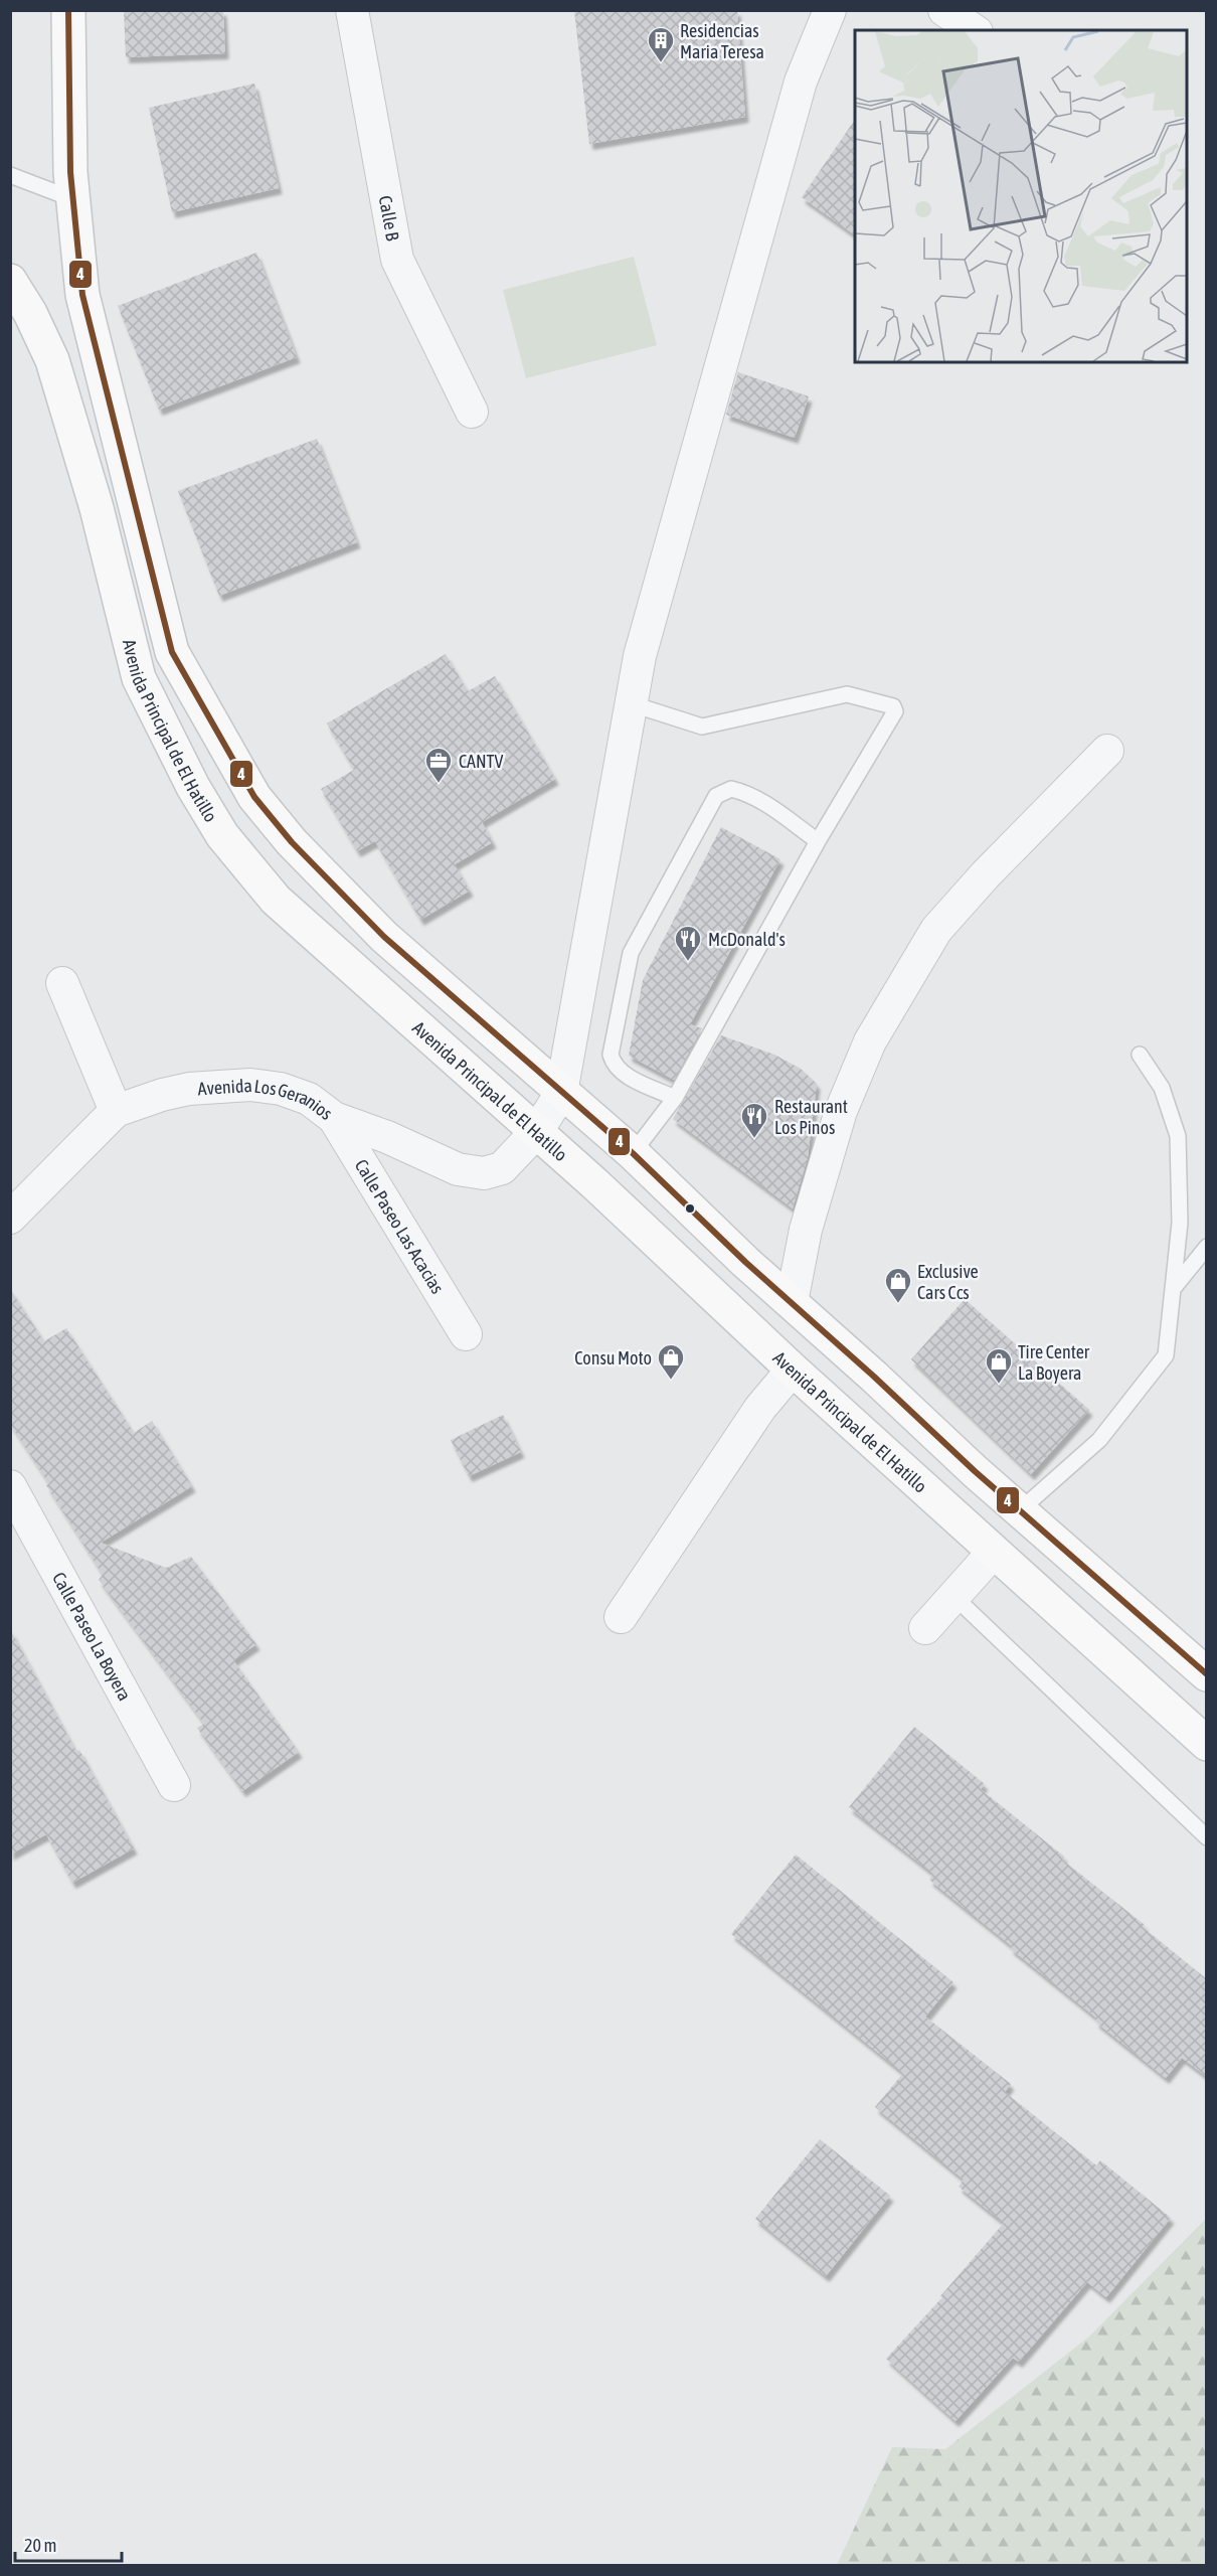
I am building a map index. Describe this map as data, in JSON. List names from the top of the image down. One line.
{"streets":{"main road":["Avenida Principal de El Hatillo"],"street":["Calle B","Avenida Los Geranios","Calle Paseo Las Acacias","Calle Paseo La Boyera"]},"crossings":[["Avenida Principal de El Hatillo","Avenida Los Geranios"],["Avenida Los Geranios","Calle Paseo Las Acacias"]],"places":{"building":["Residencias Maria Teresa"],"office":["CANTV"],"restaurant":["McDonald's","Restaurant Los Pinos"],"shop":["Exclusive Cars Ccs","Consu Moto","Tire Center La Boyera"]},"lines":["transit line 4"],"scale_bar":"20 m"}
